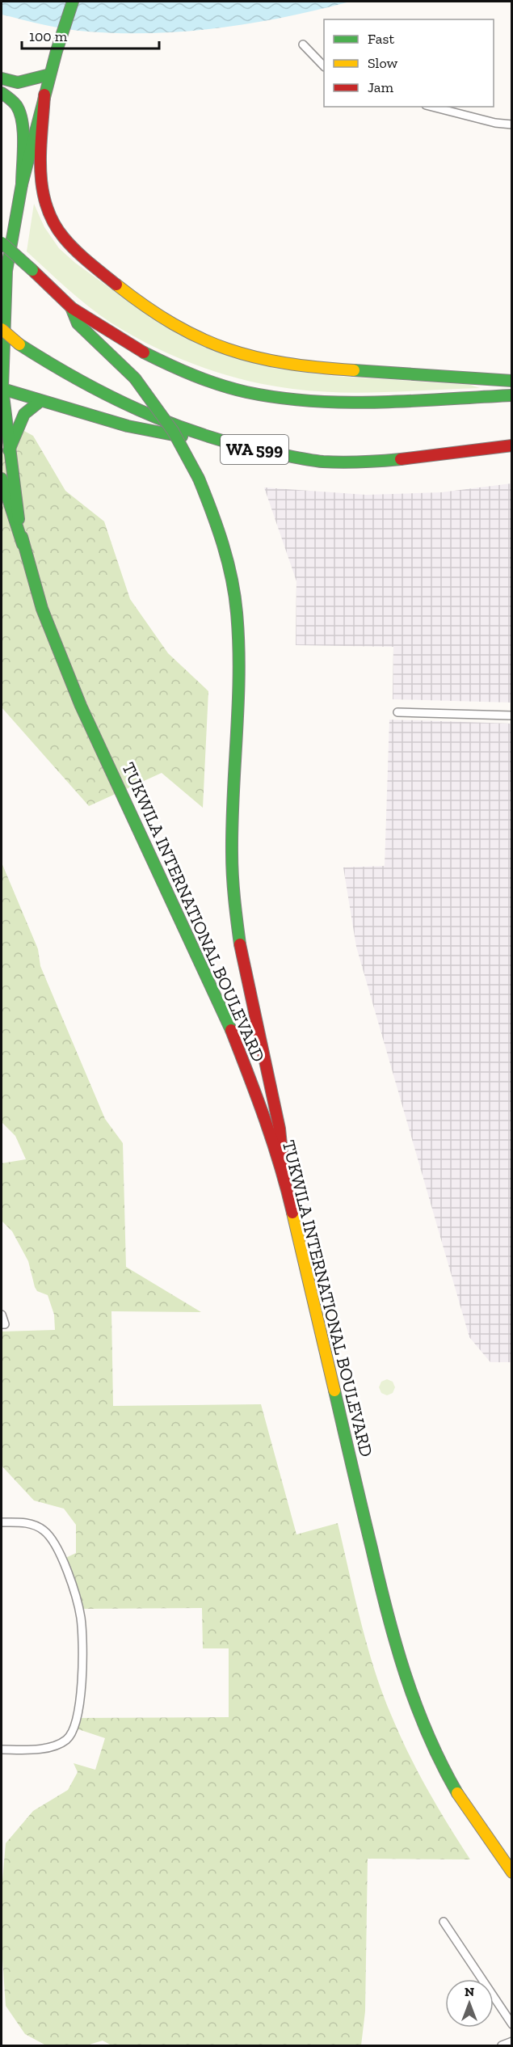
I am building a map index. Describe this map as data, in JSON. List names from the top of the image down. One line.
{"streets":{"main road":["WA 599","TUKWILA INTERNATIONAL BOULEVARD"]},"legend":["Fast","Slow","Jam"],"scale_bar":"100 m","north":"top"}
